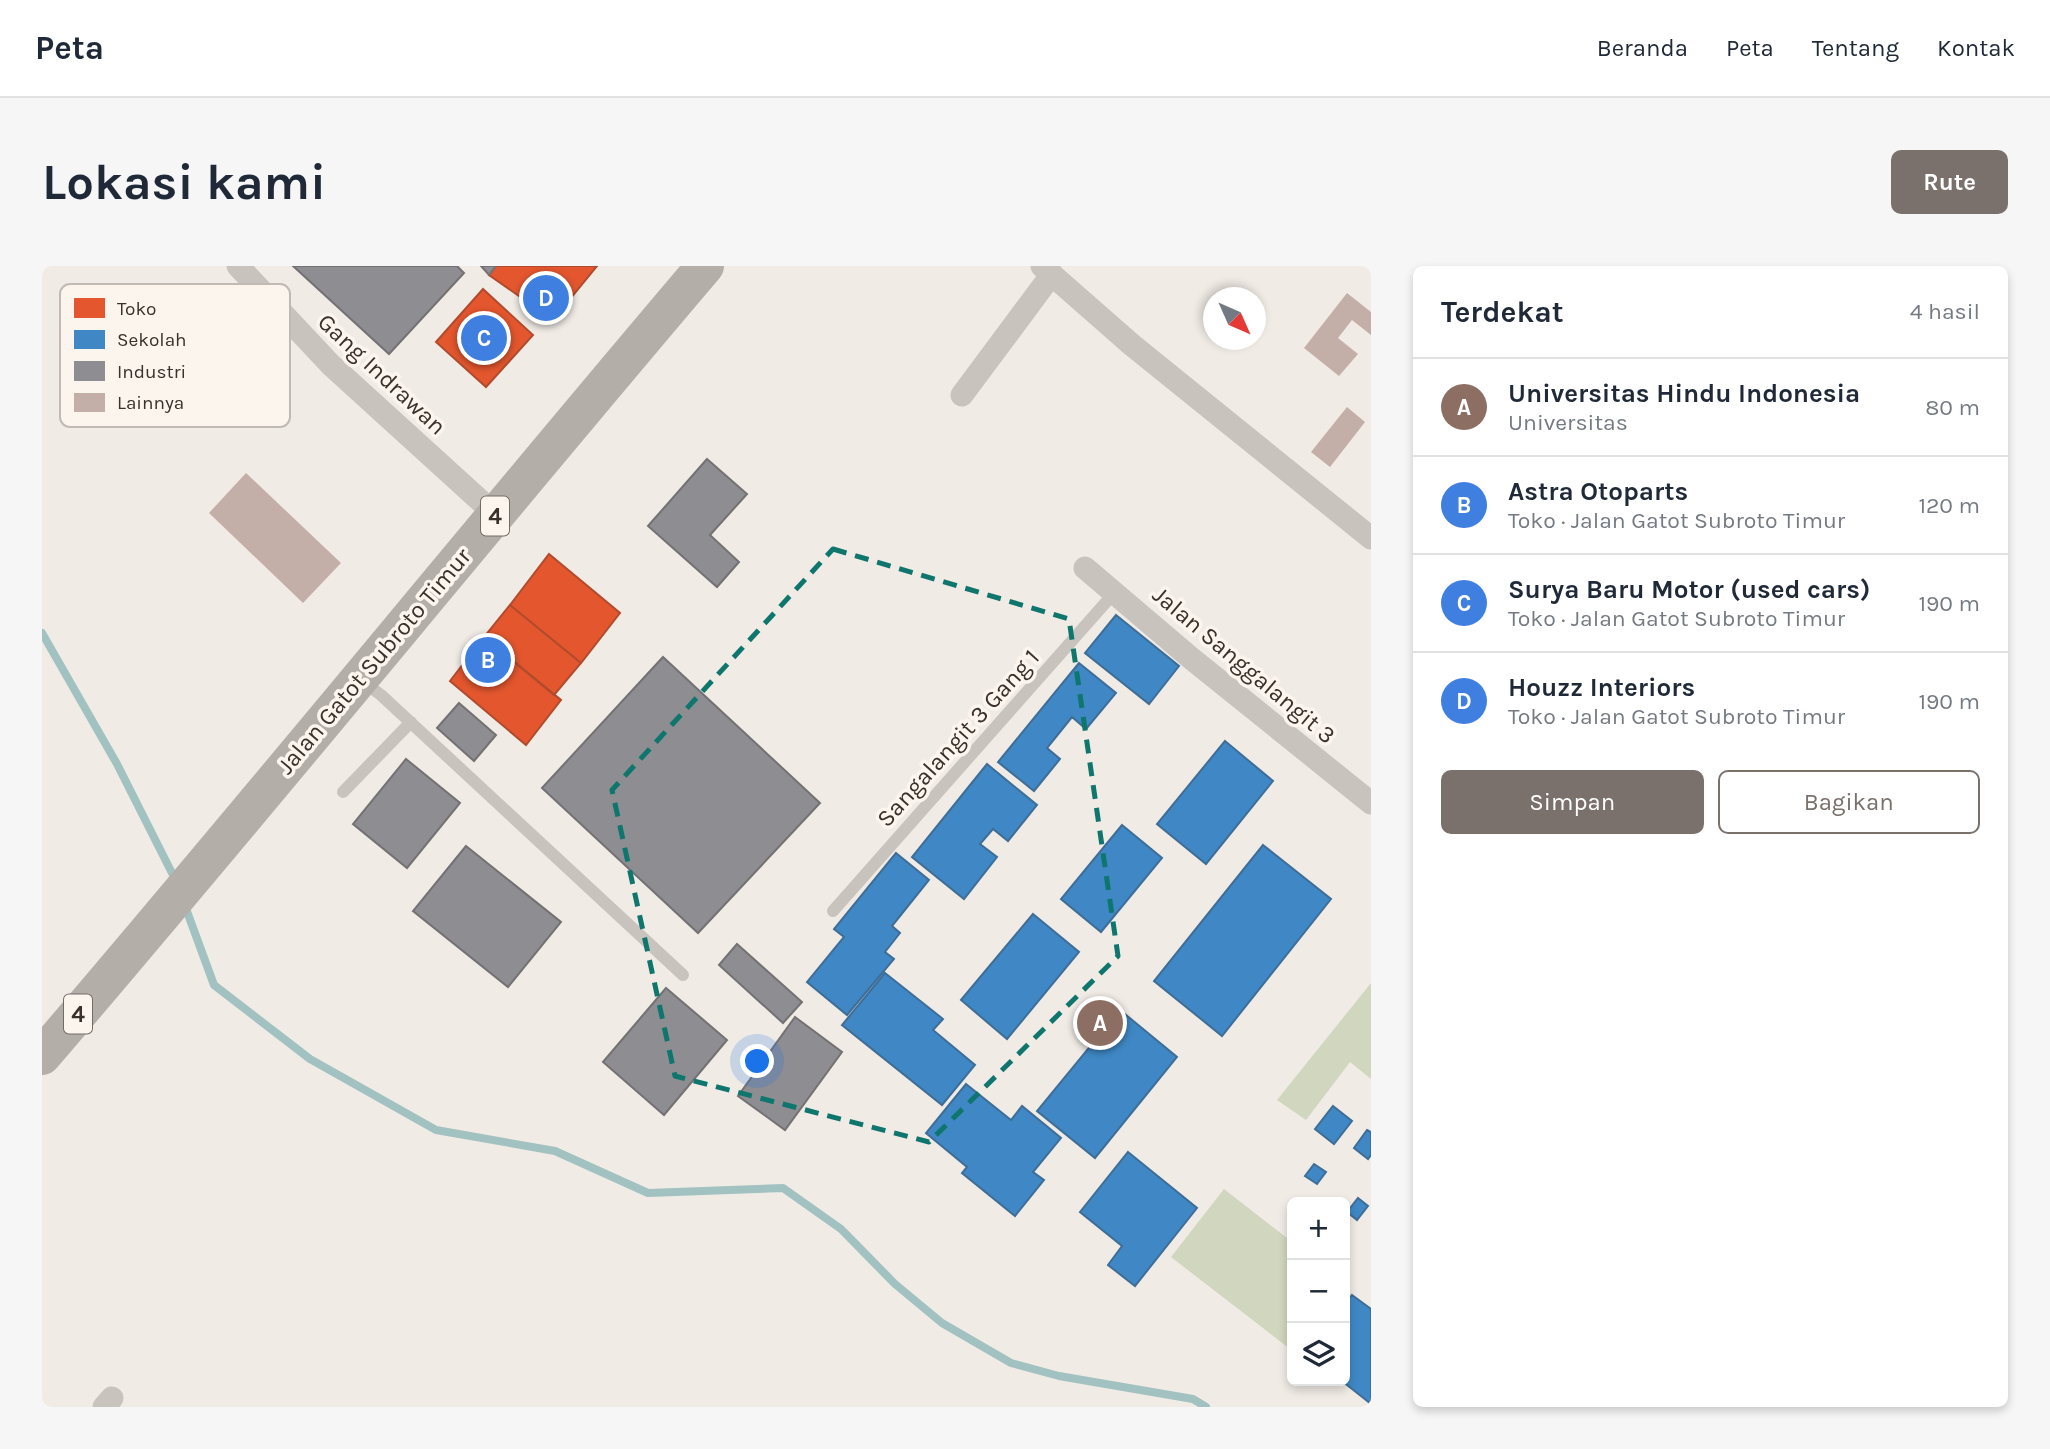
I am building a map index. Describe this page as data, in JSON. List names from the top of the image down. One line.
{"streets":{"highway":["4","Jalan Gatot Subroto Timur"],"street":["Gang Indrawan","Jalan Sanggalangit 3"],"lane":["Sangalangit 3 Gang 1"]},"crossings":[["Gang Indrawan","Jalan Gatot Subroto Timur"],["Jalan Sanggalangit 3","Sangalangit 3 Gang 1"]],"legend":["Toko","Sekolah","Industri","Lainnya"],"north":"bottom right","page":{"header":"Peta","nav":["Beranda","Peta","Tentang","Kontak"],"buttons":["Rute",["Simpan","Bagikan"]],"title":"Lokasi kami","heading":["Terdekat","4 hasil"],"pins":["D","C","B","A"],"list":[{"mark":"A","name":"Universitas Hindu Indonesia","note":"Universitas","value":"80 m"},{"mark":"B","name":"Astra Otoparts","note":"Toko · Jalan Gatot Subroto Timur","value":"120 m"},{"mark":"C","name":"Surya Baru Motor (used cars)","note":"Toko · Jalan Gatot Subroto Timur","value":"190 m"},{"mark":"D","name":"Houzz Interiors","note":"Toko · Jalan Gatot Subroto Timur","value":"190 m"}],"map_buttons":["+","−"]}}
